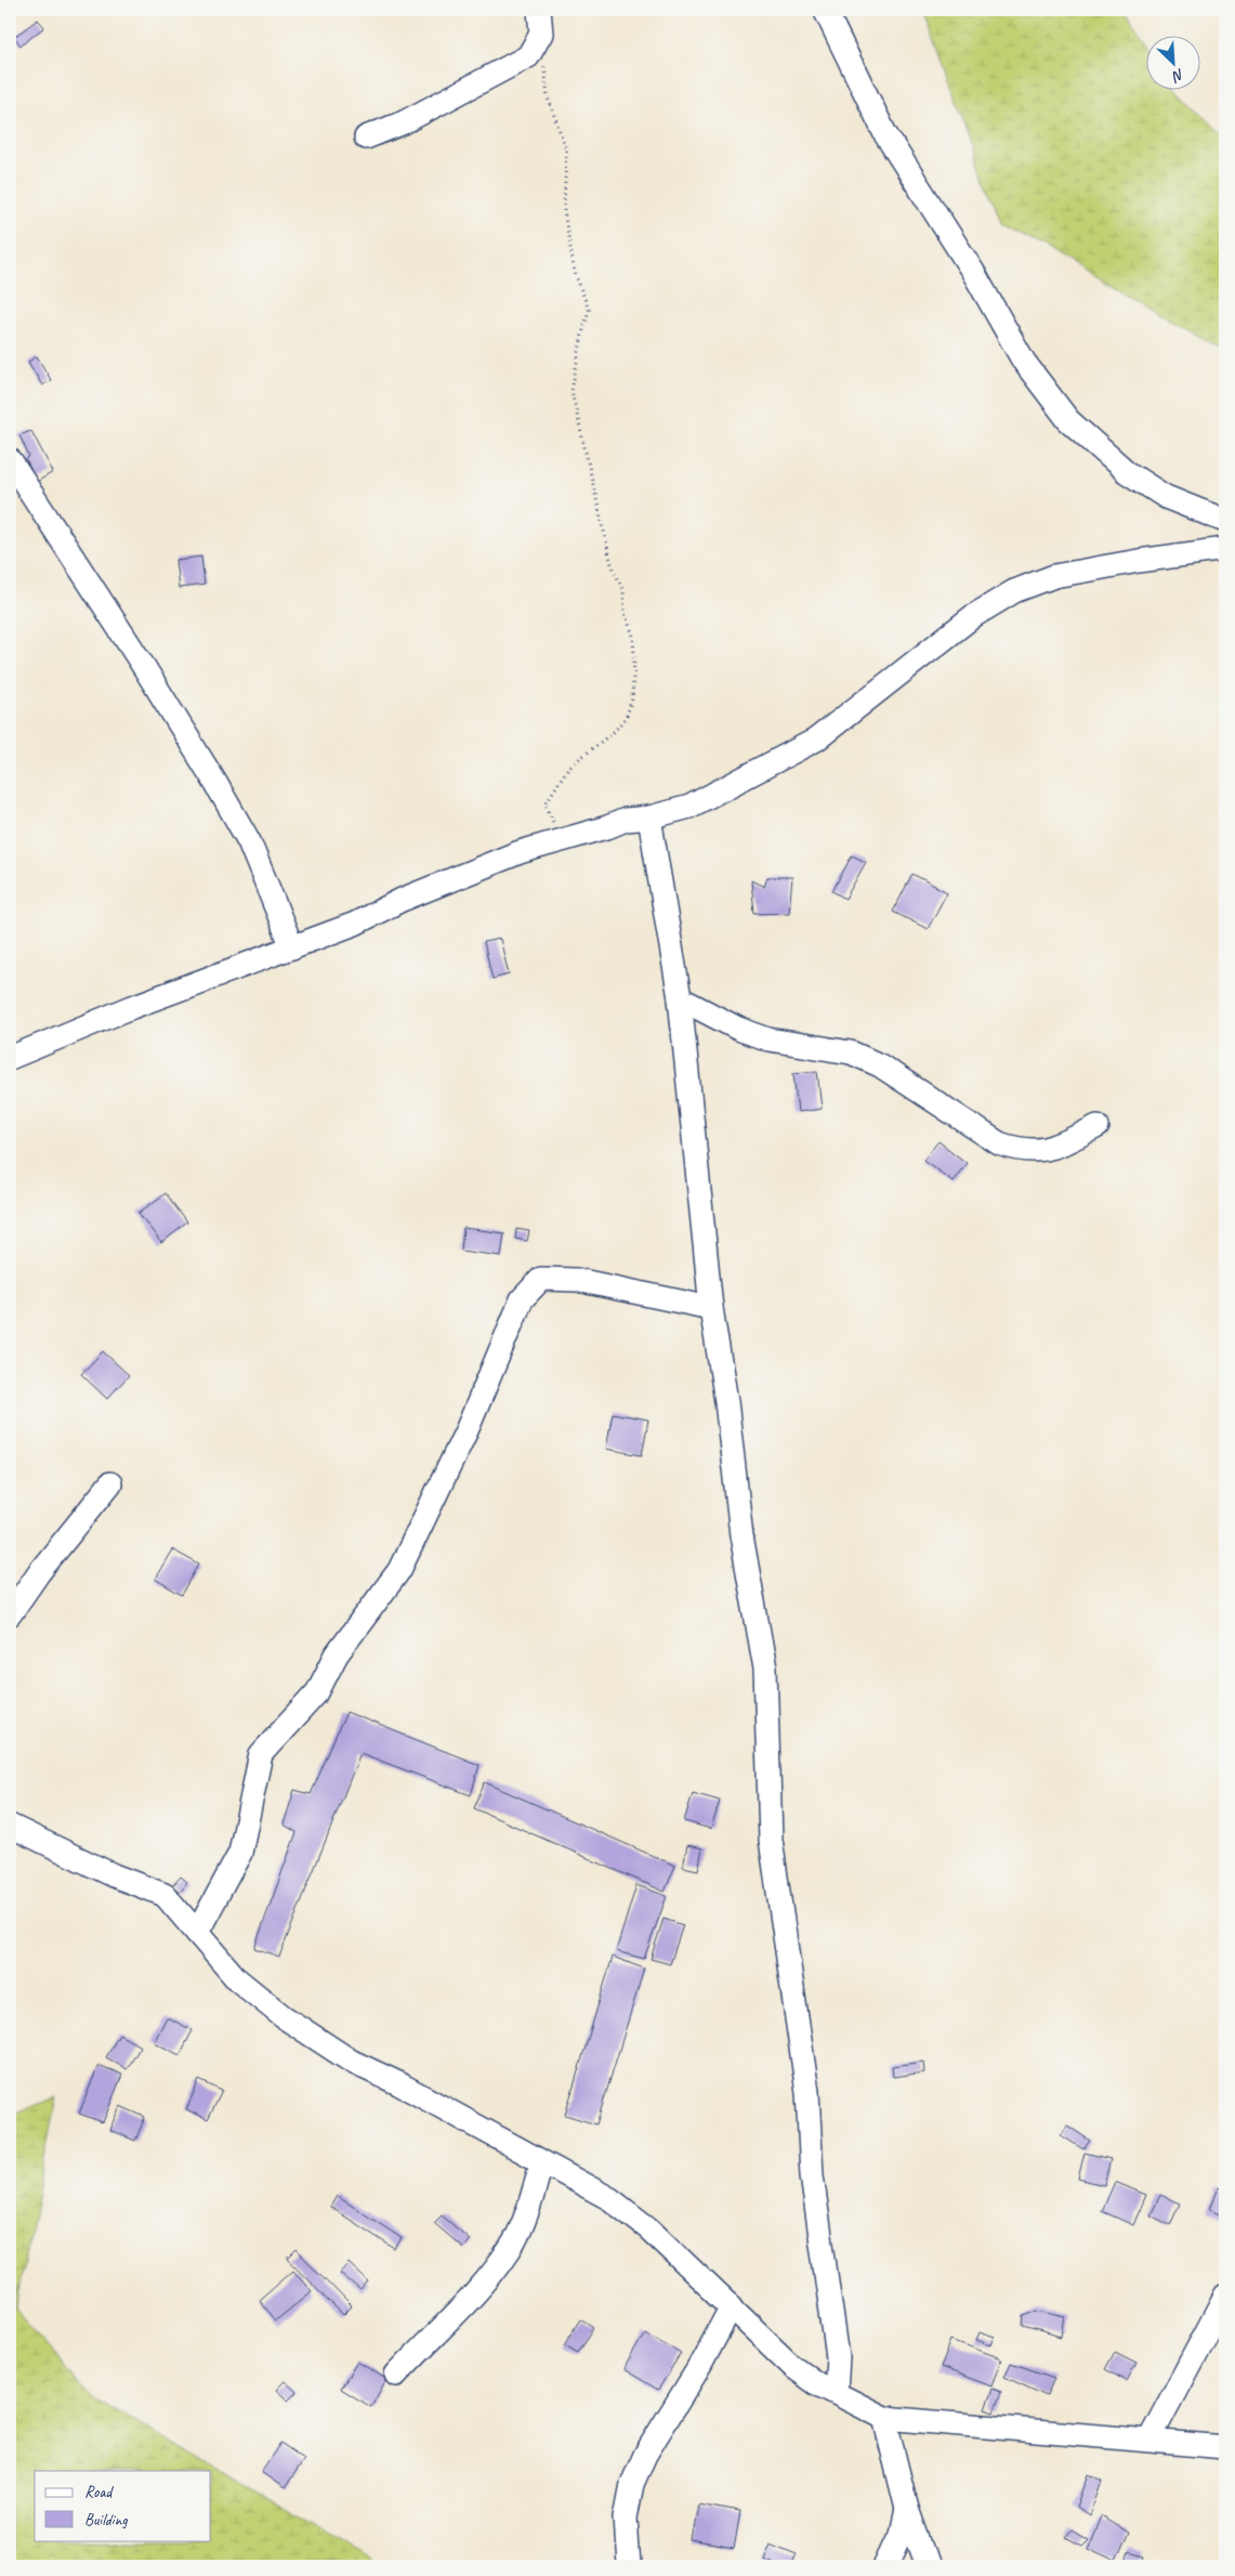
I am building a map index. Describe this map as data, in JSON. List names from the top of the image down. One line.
{"legend":["Road","Building"],"north":"bottom right"}
